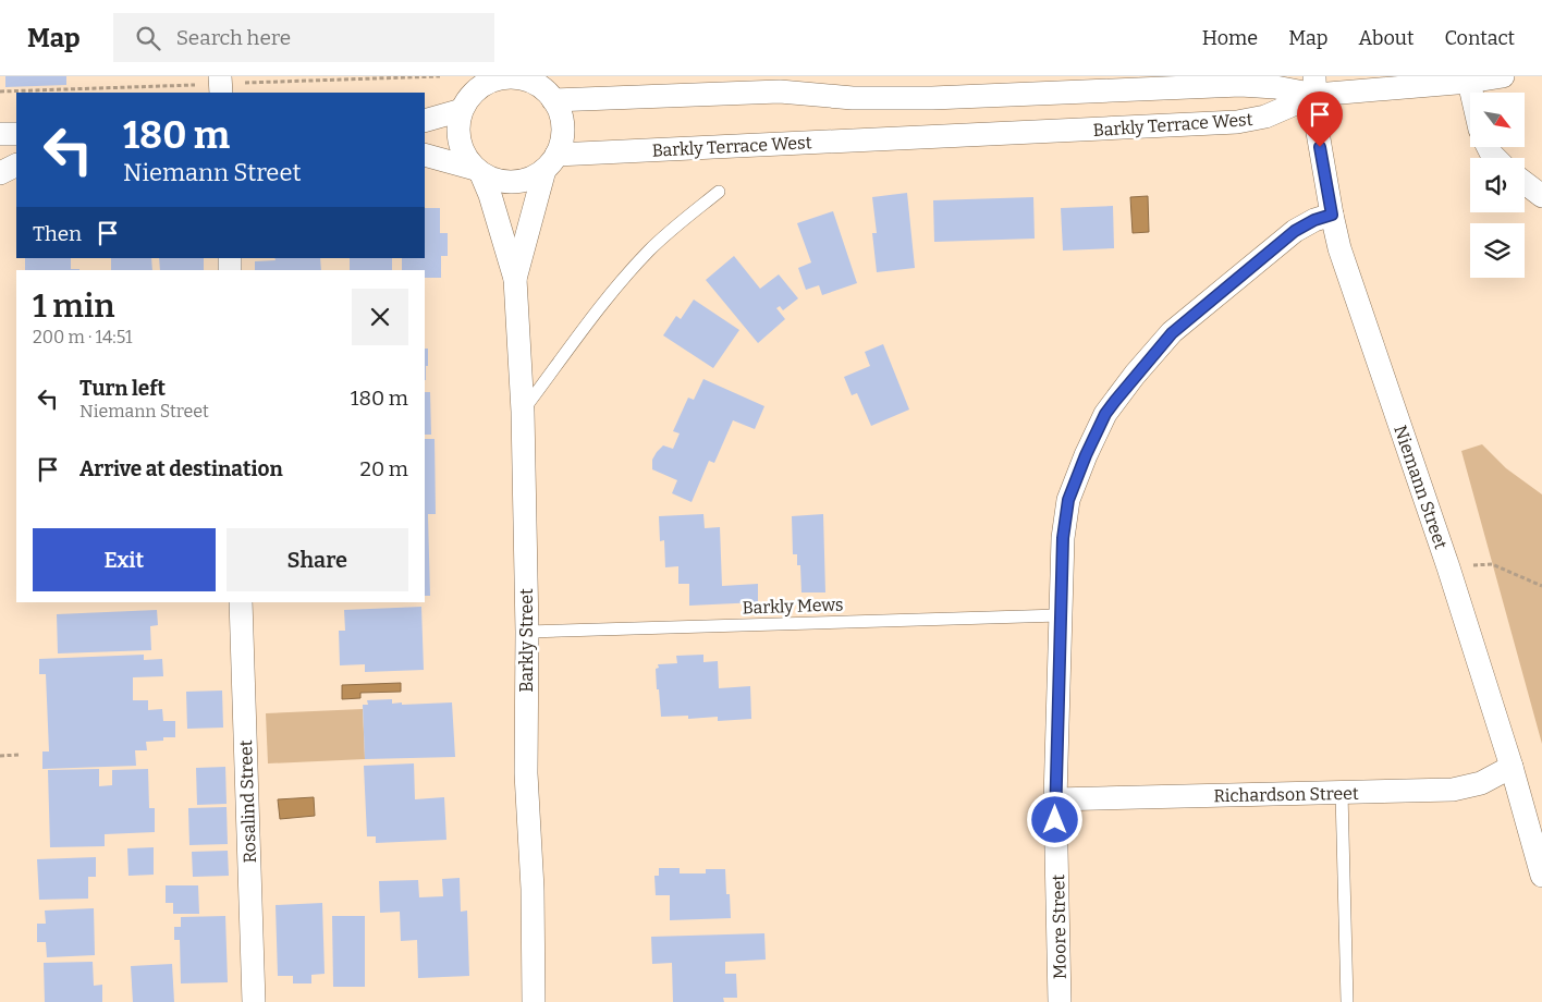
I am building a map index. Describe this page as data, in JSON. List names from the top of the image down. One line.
{"streets":{"street":["Barkly Terrace West","Niemann Street","Barkly Street","Richardson Street","Rosalind Street","Moore Street"],"lane":["Barkly Mews"]},"crossings":[["Barkly Terrace West","Niemann Street"],["Barkly Terrace West","Barkly Street"],["Niemann Street","Richardson Street"],["Niemann Street","Moore Street"],["Barkly Mews","Barkly Street"],["Barkly Mews","Moore Street"],["Richardson Street","Moore Street"]],"north":"bottom right","page":{"header":"Map","search":"Search here","nav":["Home","Map","About","Contact"],"turn":["180 m","Niemann Street"],"then":"Then","heading":["1 min","200 m · 14:51"],"list":[{"name":"Turn left","note":"Niemann Street","value":"180 m"},{"name":"Arrive at destination","value":"20 m"}],"buttons":["Exit","Share"]}}
